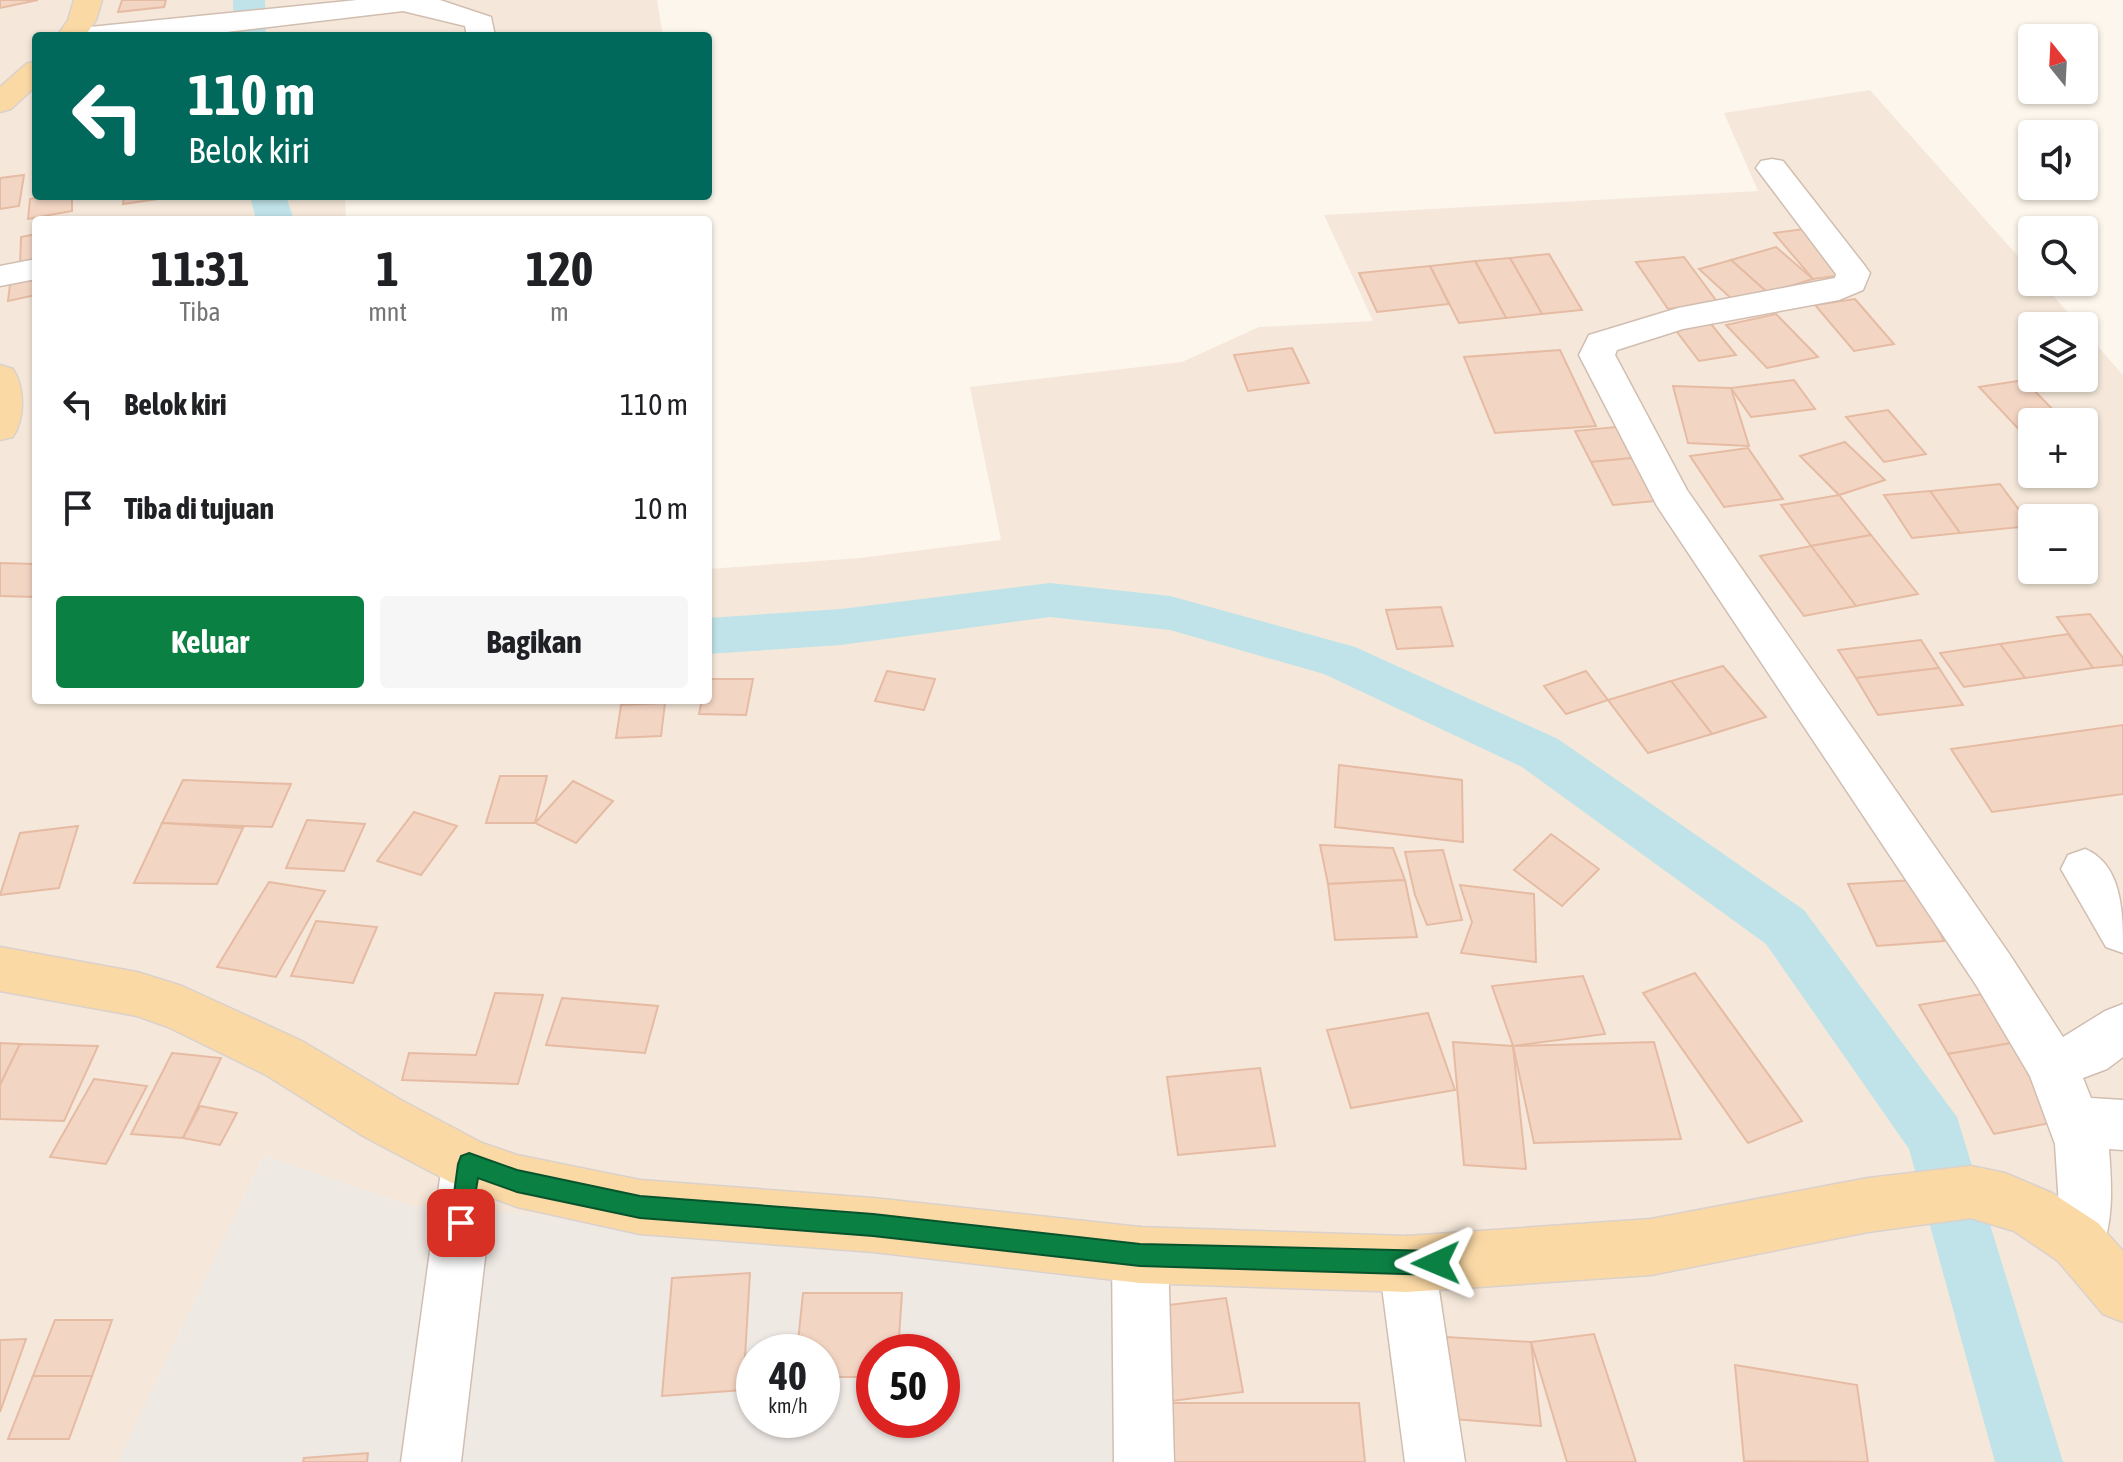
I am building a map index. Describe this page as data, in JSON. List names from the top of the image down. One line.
{"north":"top","page":{"map_buttons":["+","−"],"turn":["110 m","Belok kiri"],"eta":["11:31","Tiba","1","mnt","120","m"],"list":[{"name":"Belok kiri","value":"110 m"},{"name":"Tiba di tujuan","value":"10 m"}],"buttons":["Keluar","Bagikan"],"speed":"40 km/h","limit":"50"}}
